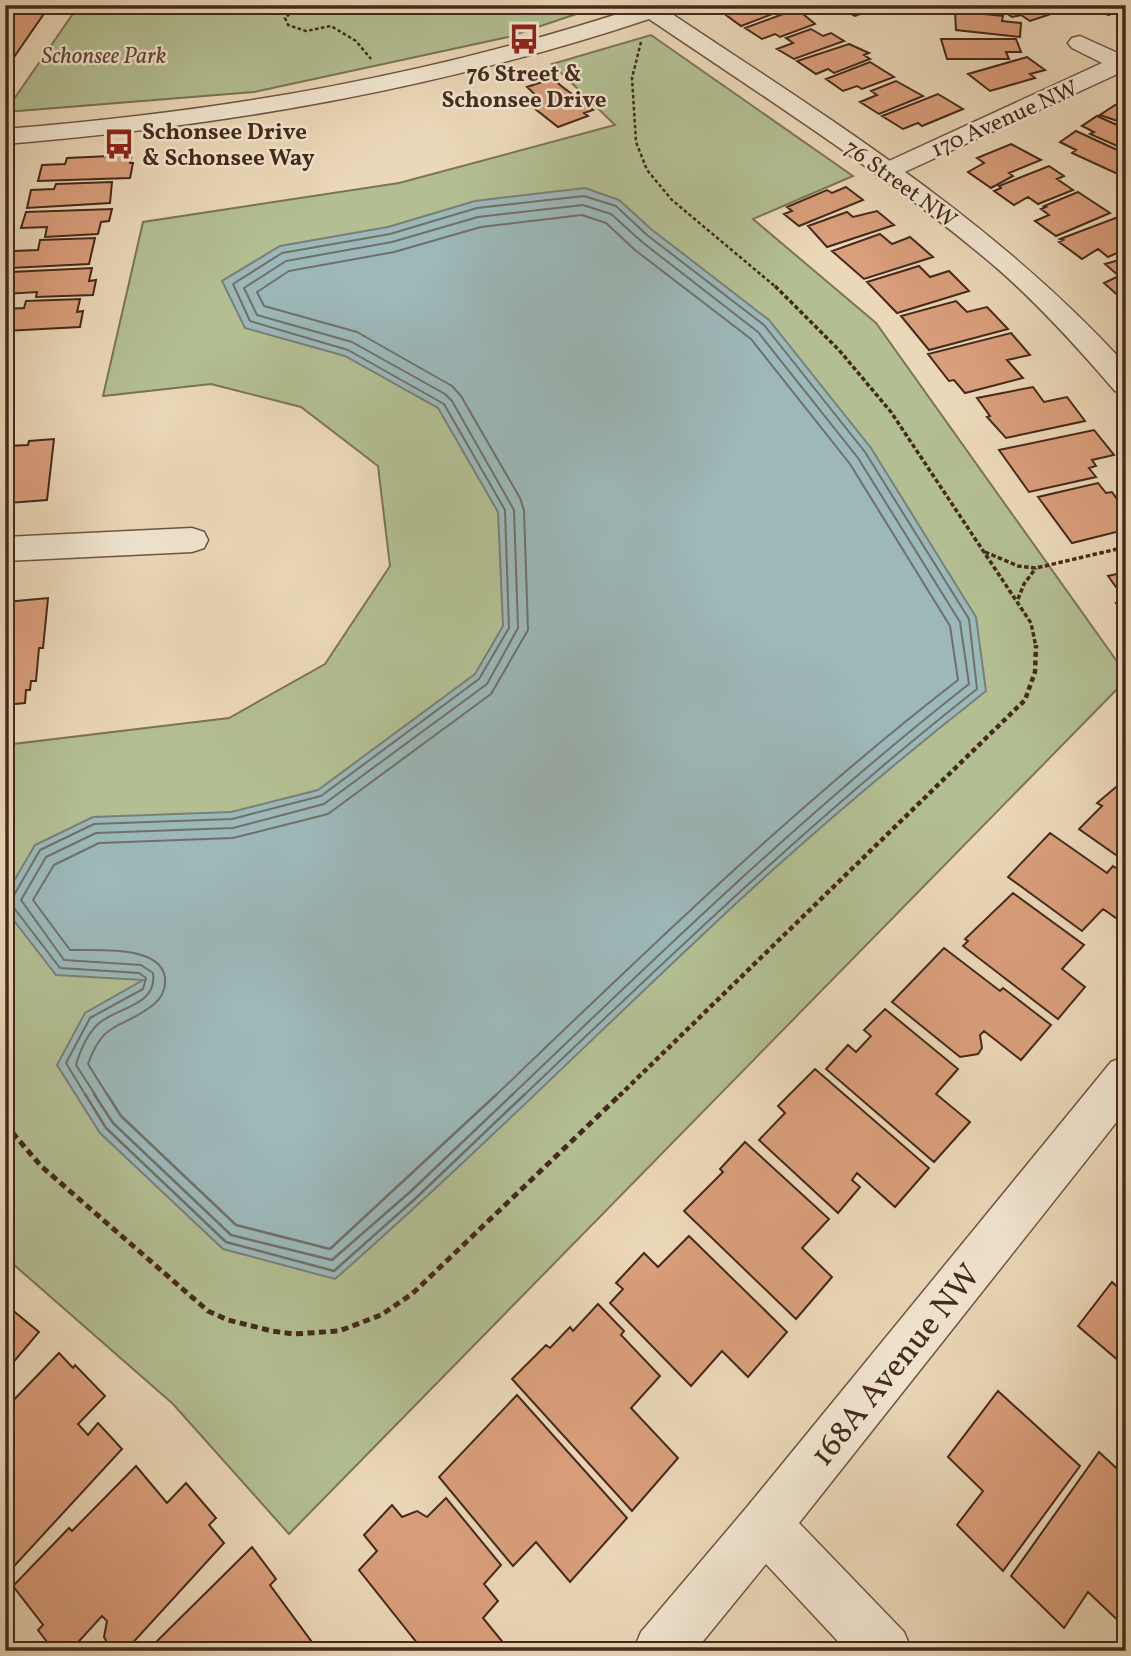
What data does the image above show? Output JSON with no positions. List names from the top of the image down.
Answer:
{
  "streets": {
    "street": ["170 Avenue NW", "76 Street NW", "168A Avenue NW"]
  },
  "crossings": [
    ["170 Avenue NW", "76 Street NW"]
  ],
  "parks": ["Schonsee Park"],
  "places": {
    "bus stop": ["76 Street & Schonsee Drive", "Schonsee Drive & Schonsee Way"]
  }
}
